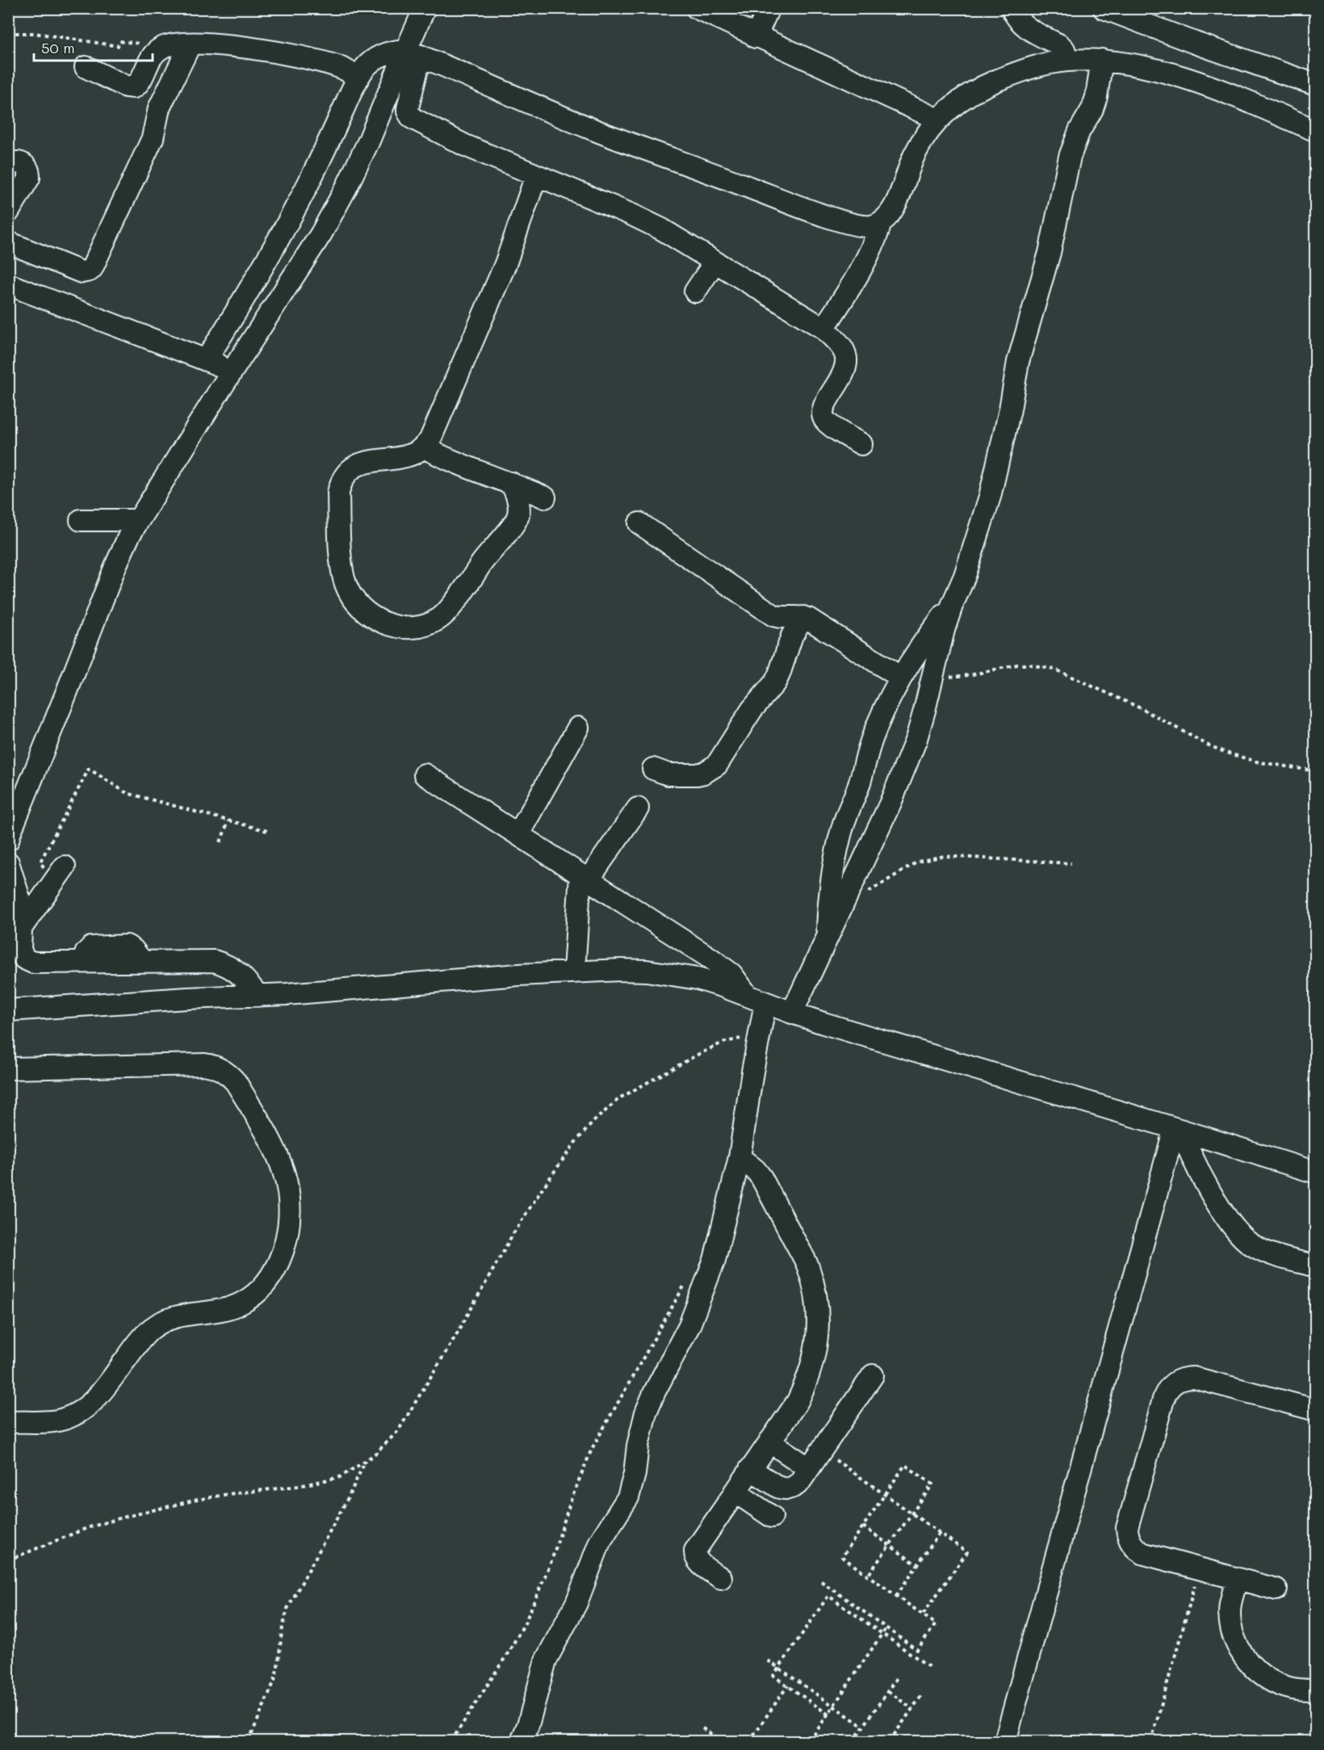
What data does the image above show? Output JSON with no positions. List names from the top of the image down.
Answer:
{
  "scale_bar": "50 m"
}
